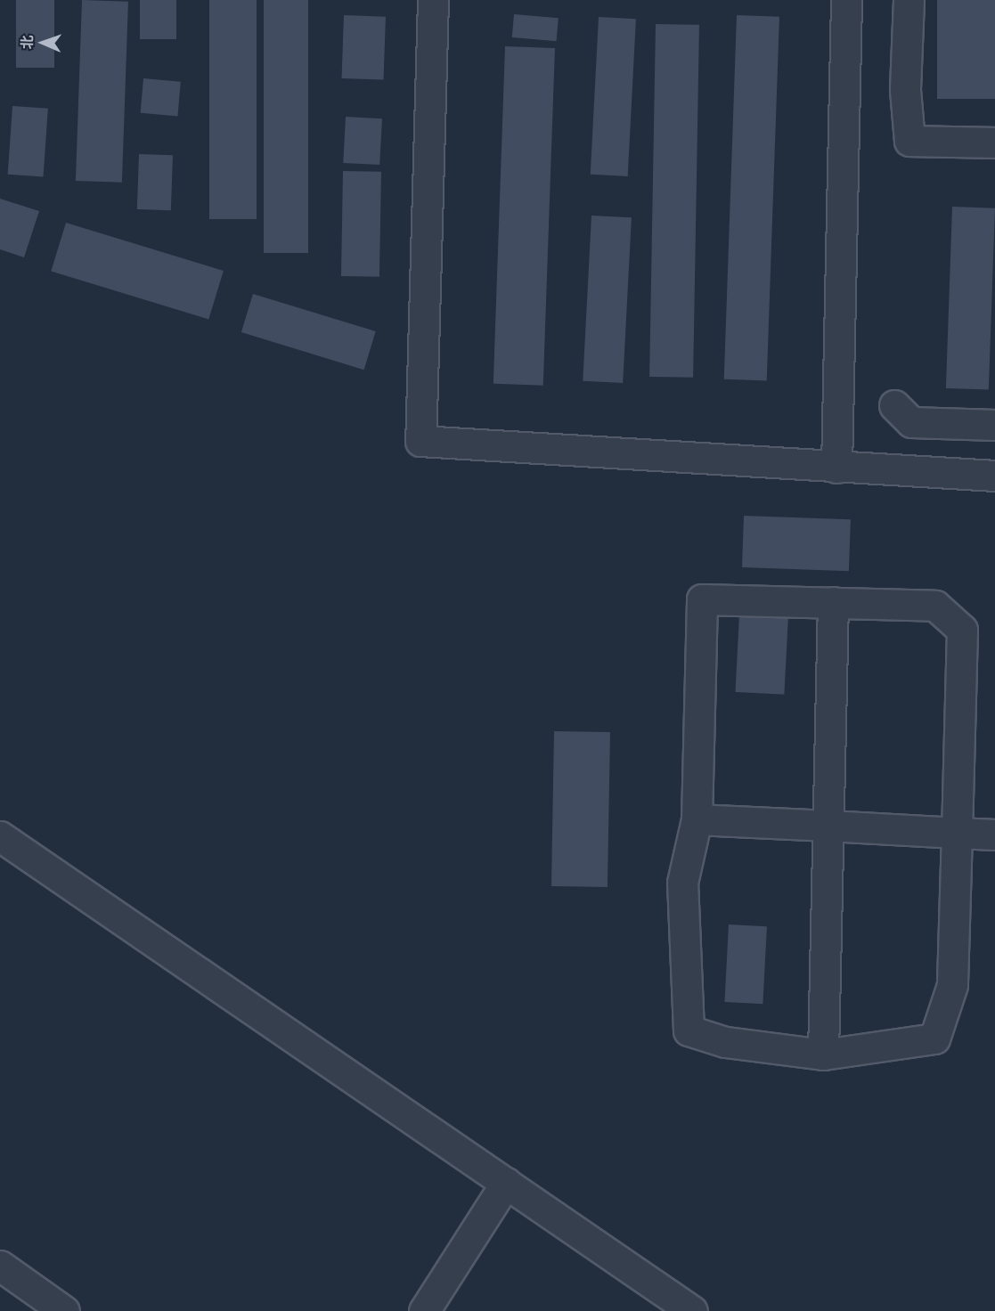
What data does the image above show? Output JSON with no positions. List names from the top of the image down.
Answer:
{
  "north": "left"
}
